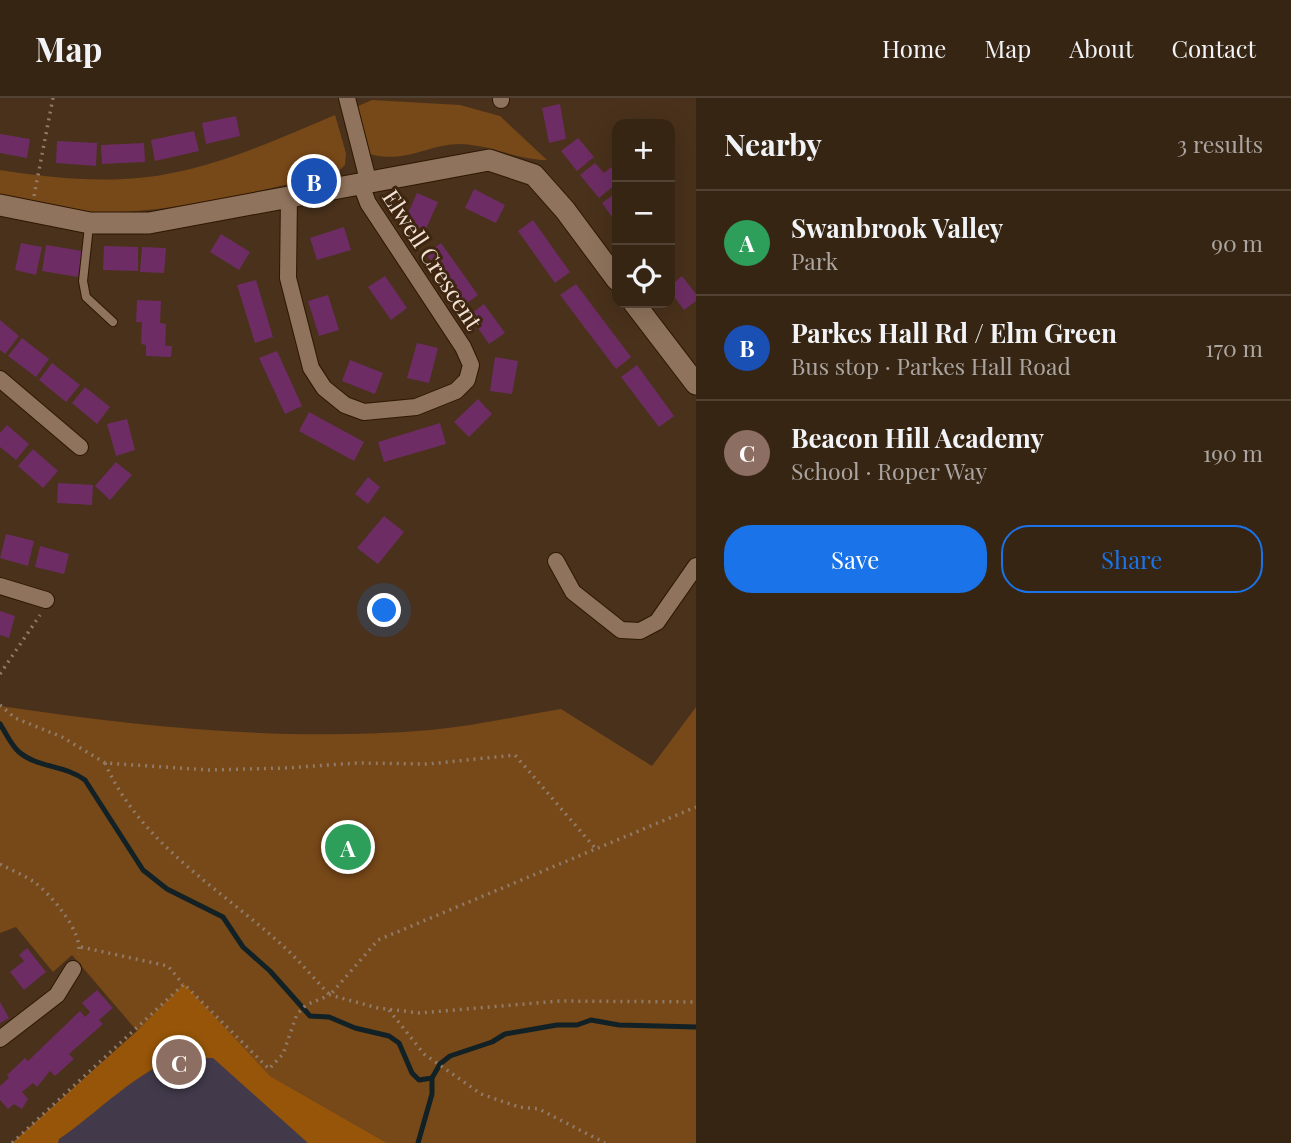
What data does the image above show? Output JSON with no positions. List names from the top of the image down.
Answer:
{
  "streets": {
    "street": ["Elwell Crescent"]
  },
  "page": {
    "header": "Map",
    "nav": [
      "Home",
      "Map",
      "About",
      "Contact"
    ],
    "heading": ["Nearby", "3 results"],
    "map_buttons": ["+", "−"],
    "pins": ["B", "A", "C"],
    "list": [
      {
        "mark": "A",
        "name": "Swanbrook Valley",
        "note": "Park",
        "value": "90 m"
      },
      {
        "mark": "B",
        "name": "Parkes Hall Rd / Elm Green",
        "note": "Bus stop · Parkes Hall Road",
        "value": "170 m"
      },
      {
        "mark": "C",
        "name": "Beacon Hill Academy",
        "note": "School · Roper Way",
        "value": "190 m"
      }
    ],
    "buttons": ["Save", "Share"]
  }
}
